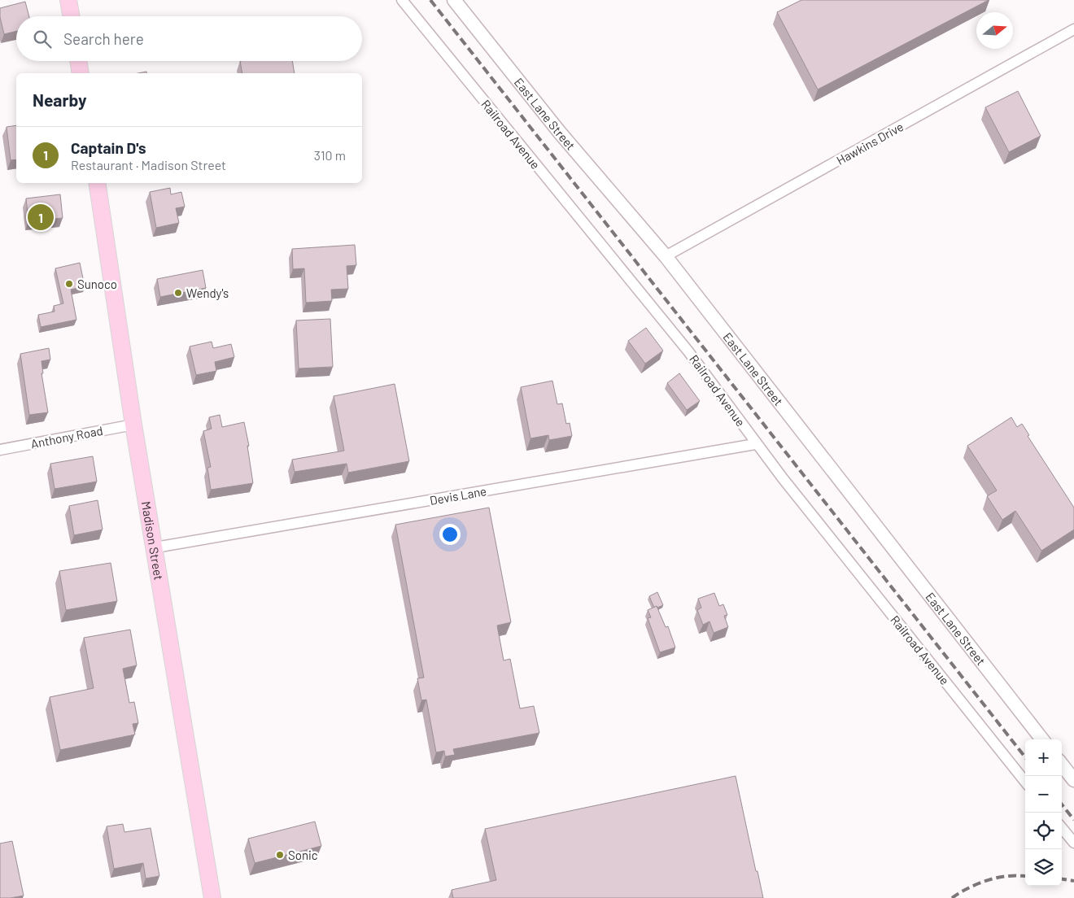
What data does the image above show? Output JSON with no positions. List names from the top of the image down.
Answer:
{
  "streets": {
    "main road": ["Madison Street"],
    "street": [
      "East Lane Street",
      "Railroad Avenue",
      "Hawkins Drive",
      "Anthony Road",
      "Devis Lane"
    ]
  },
  "crossings": [
    ["East Lane Street", "Hawkins Drive"],
    ["Railroad Avenue", "Devis Lane"],
    ["Anthony Road", "Madison Street"],
    ["Devis Lane", "Madison Street"]
  ],
  "places": ["Sunoco", "Wendy's", "Sonic"],
  "north": "right",
  "page": {
    "search": "Search here",
    "heading": "Nearby",
    "list": [
      {
        "mark": "1",
        "name": "Captain D's",
        "note": "Restaurant · Madison Street",
        "value": "310 m"
      }
    ],
    "pins": "1",
    "map_buttons": ["+", "−"]
  }
}
